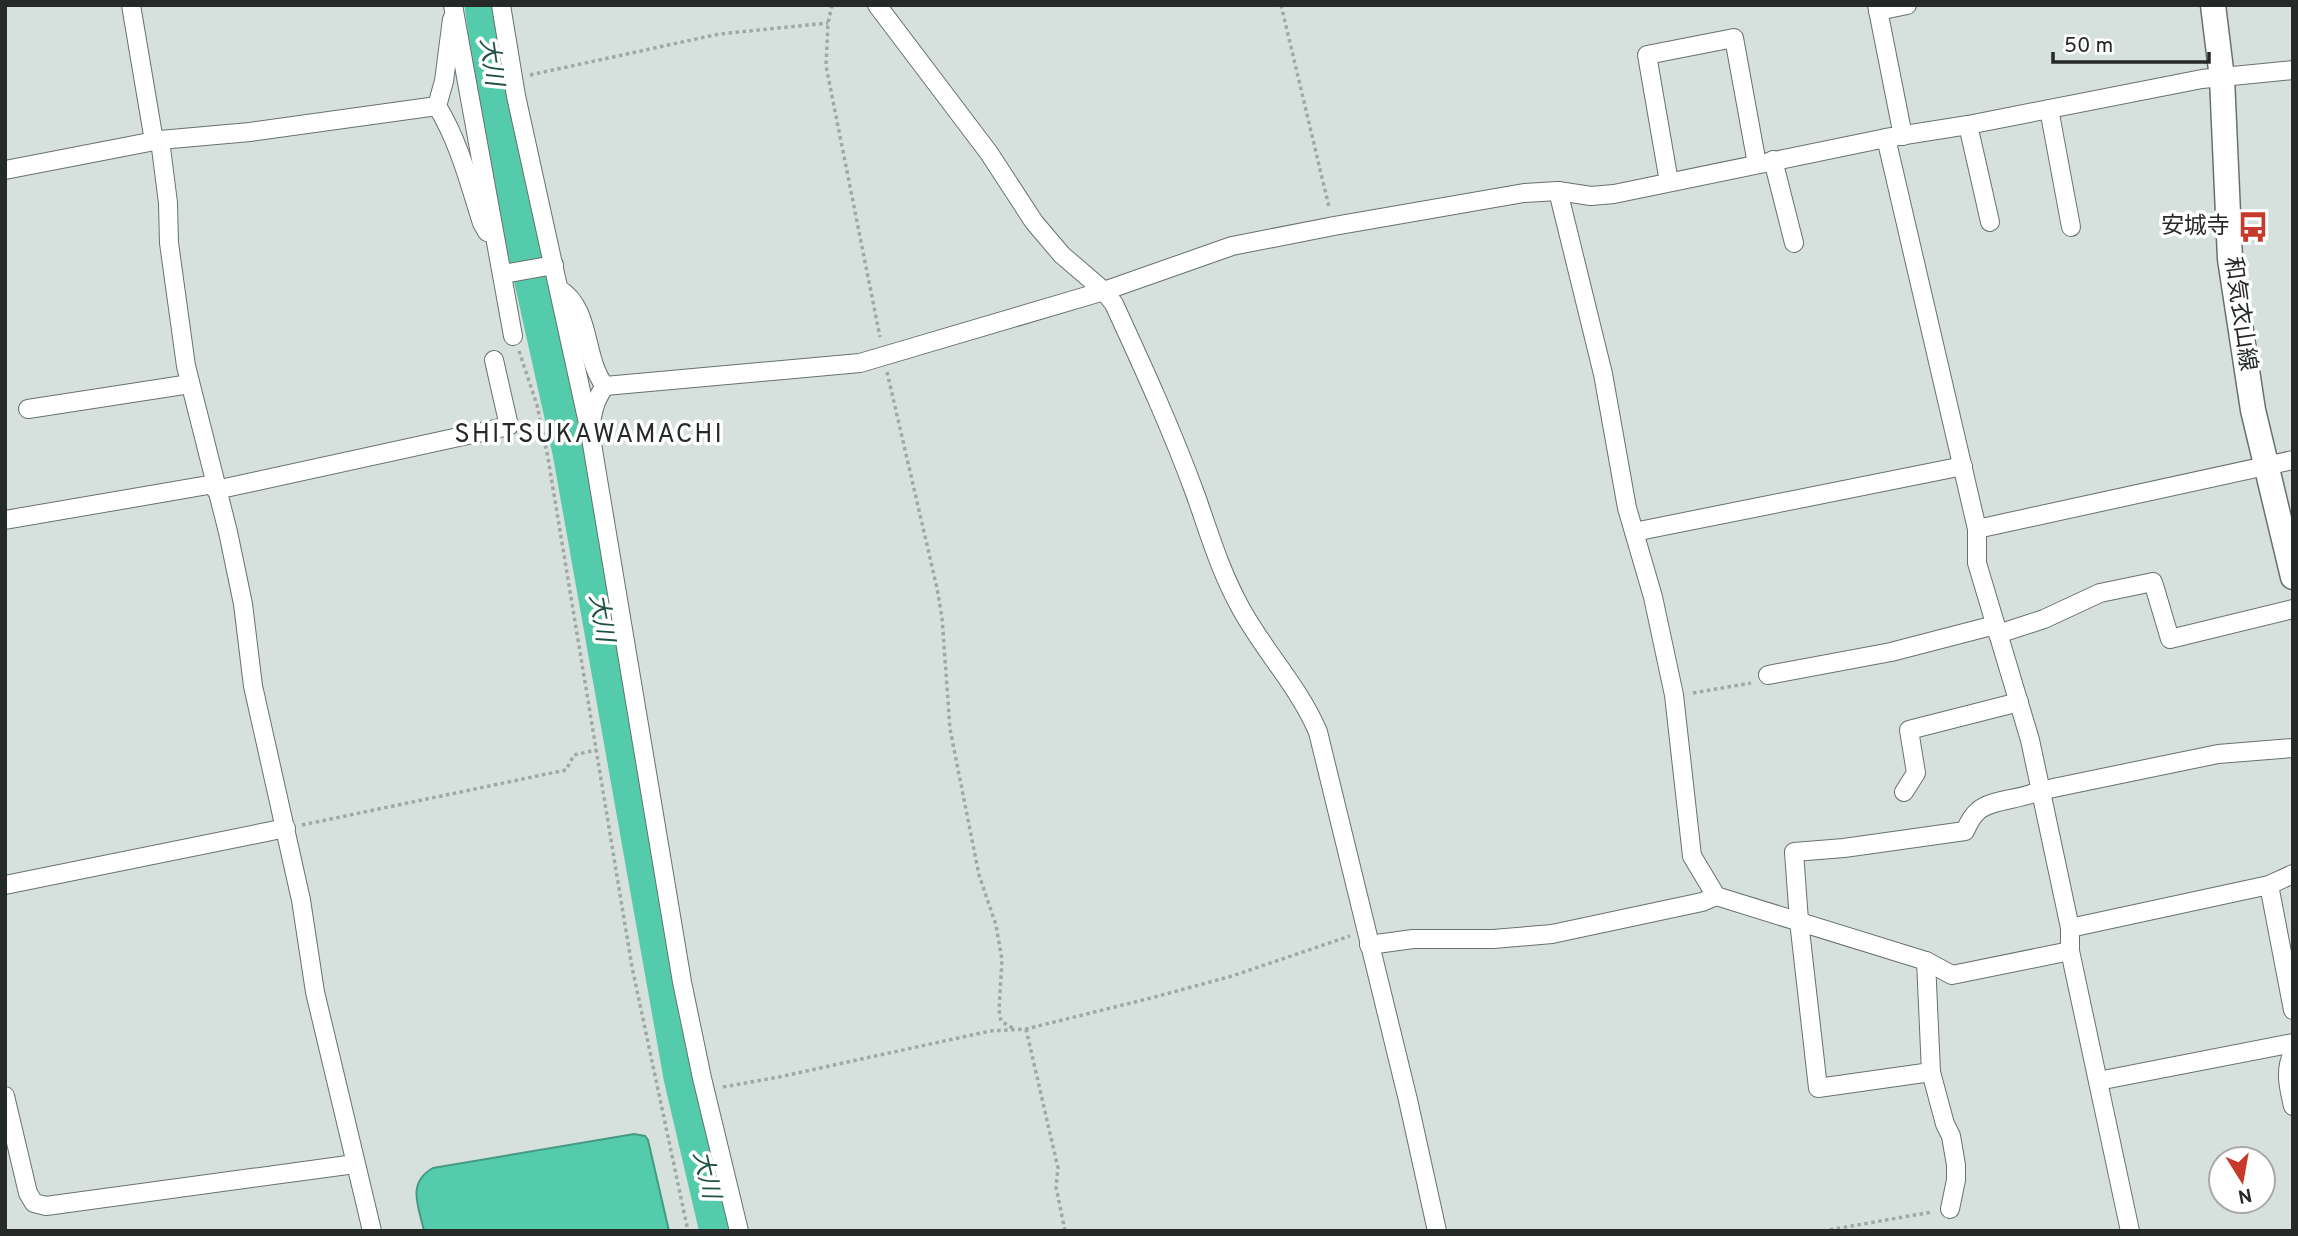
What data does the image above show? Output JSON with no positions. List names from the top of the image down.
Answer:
{
  "streets": {
    "main road": ["和気衣山線"]
  },
  "districts": ["SHITSUKAWAMACHI"],
  "water": ["大川"],
  "places": {
    "bus stop": ["安城寺"]
  },
  "scale_bar": "50 m",
  "north": "bottom"
}
